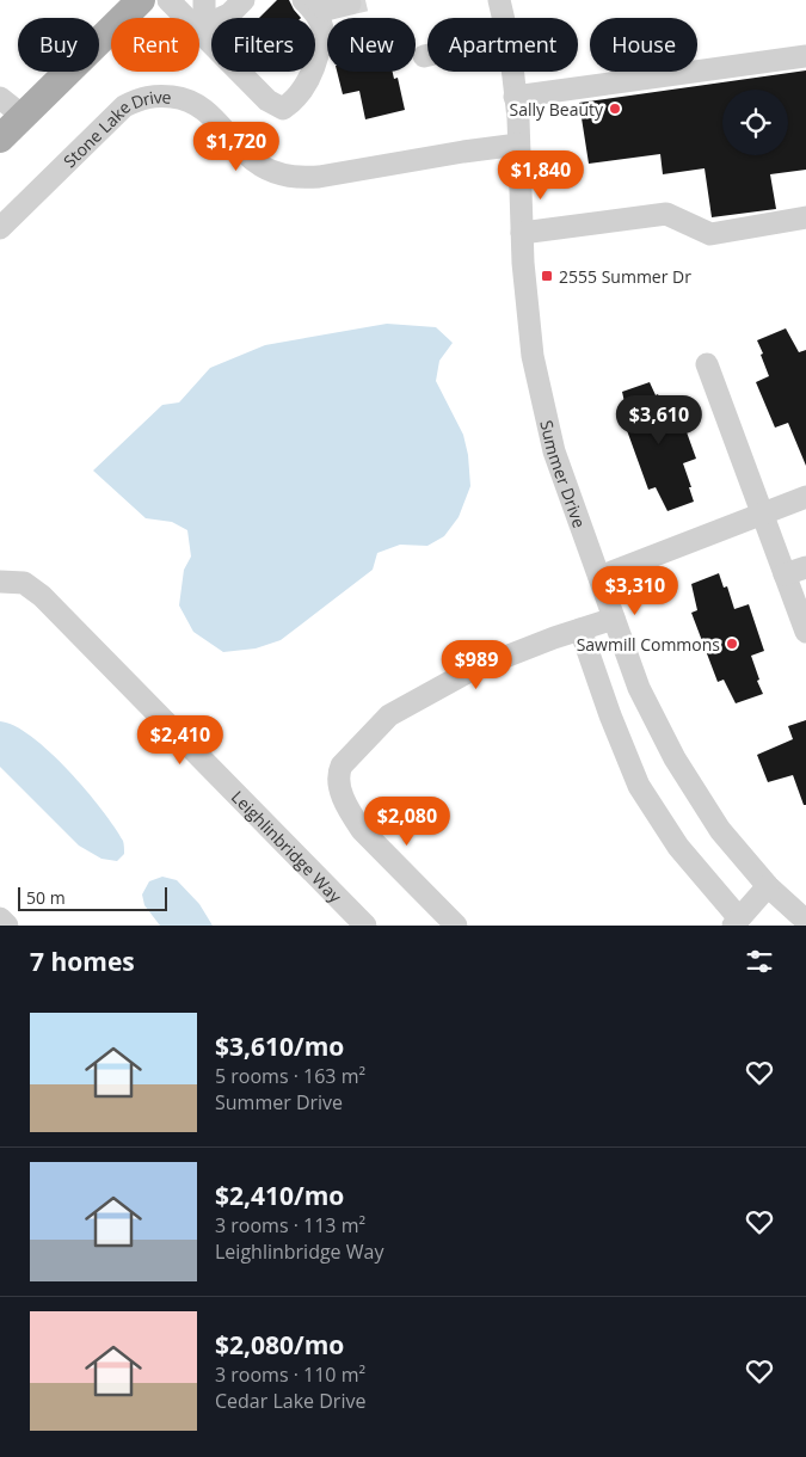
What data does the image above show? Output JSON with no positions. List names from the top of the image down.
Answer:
{
  "streets": {
    "street": ["Stone Lake Drive", "Summer Drive", "Leighlinbridge Way"]
  },
  "crossings": [
    ["Stone Lake Drive", "Summer Drive"]
  ],
  "places": {
    "other": ["Sally Beauty", "Sawmill Commons"],
    "transit": ["2555 Summer Dr"]
  },
  "scale_bar": "50 m",
  "page": {
    "chip": [
      "Buy",
      "Rent",
      "Filters",
      "New",
      "Apartment",
      "House"
    ],
    "price": [
      "$1,720",
      "$1,840",
      "$3,610",
      "$3,310",
      "$989",
      "$2,410",
      "$2,080"
    ],
    "scale": "50 m",
    "heading": "7 homes",
    "list": [
      {
        "name": "$3,610/mo",
        "note": "5 rooms · 163 m² · Summer Drive"
      },
      {
        "name": "$2,410/mo",
        "note": "3 rooms · 113 m² · Leighlinbridge Way"
      },
      {
        "name": "$2,080/mo",
        "note": "3 rooms · 110 m² · Cedar Lake Drive"
      }
    ]
  }
}
